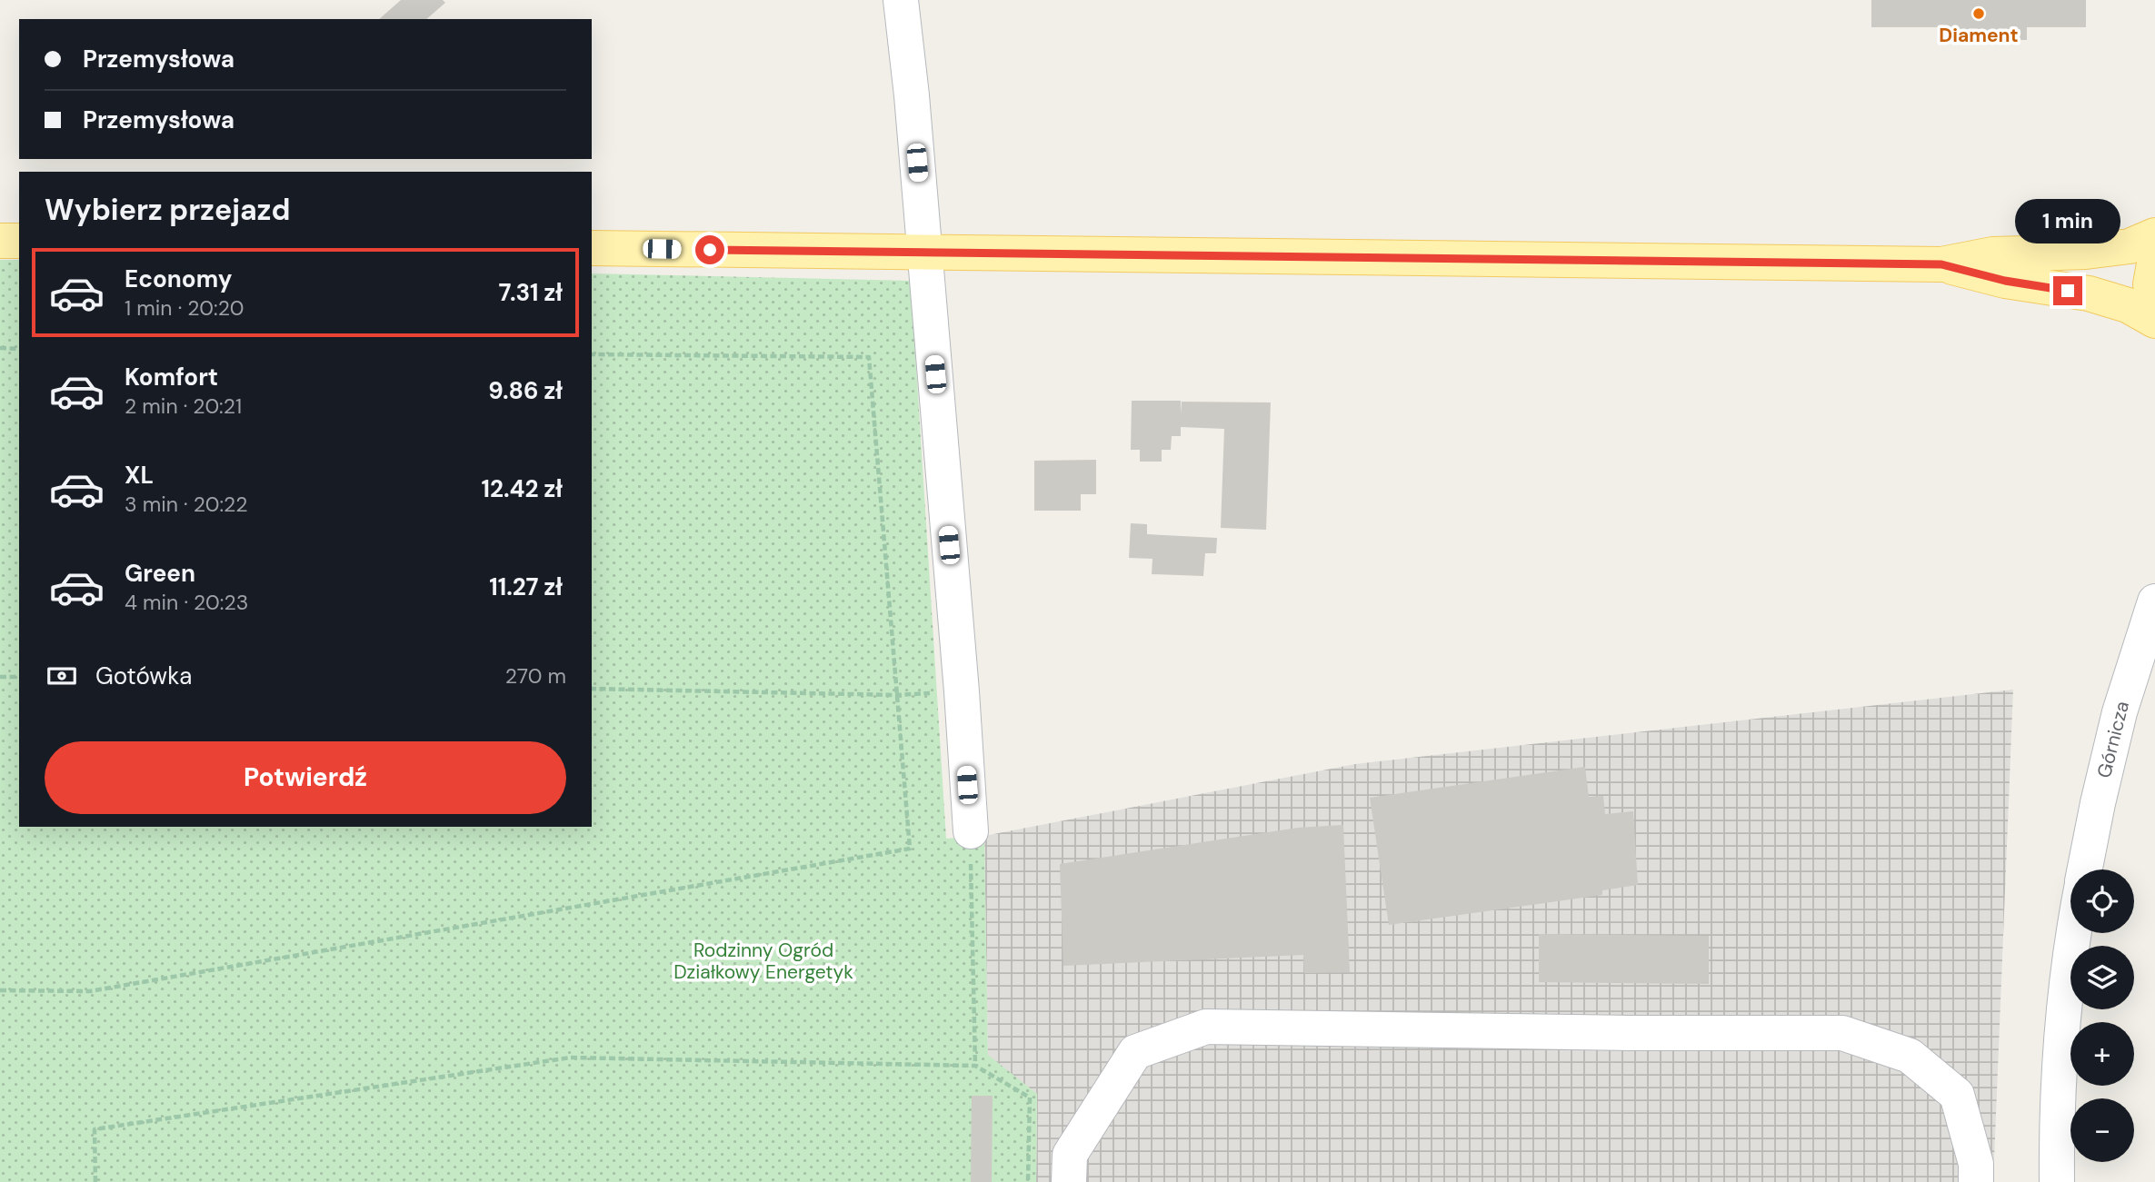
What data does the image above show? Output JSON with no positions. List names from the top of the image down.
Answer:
{
  "streets": {
    "street": ["Górnicza"]
  },
  "parks": ["Rodzinny Ogród Działkowy Energetyk"],
  "places": ["Diament"],
  "page": {
    "banner": ["Przemysłowa", "Przemysłowa"],
    "heading": "Wybierz przejazd",
    "bubble": "1 min",
    "list": [
      {
        "name": "Economy",
        "note": "1 min · 20:20",
        "value": "7.31 zł"
      },
      {
        "name": "Komfort",
        "note": "2 min · 20:21",
        "value": "9.86 zł"
      },
      {
        "name": "XL",
        "note": "3 min · 20:22",
        "value": "12.42 zł"
      },
      {
        "name": "Green",
        "note": "4 min · 20:23",
        "value": "11.27 zł"
      }
    ],
    "pay": ["Gotówka", "270 m"],
    "buttons": "Potwierdź",
    "map_buttons": ["+", "−"]
  }
}
